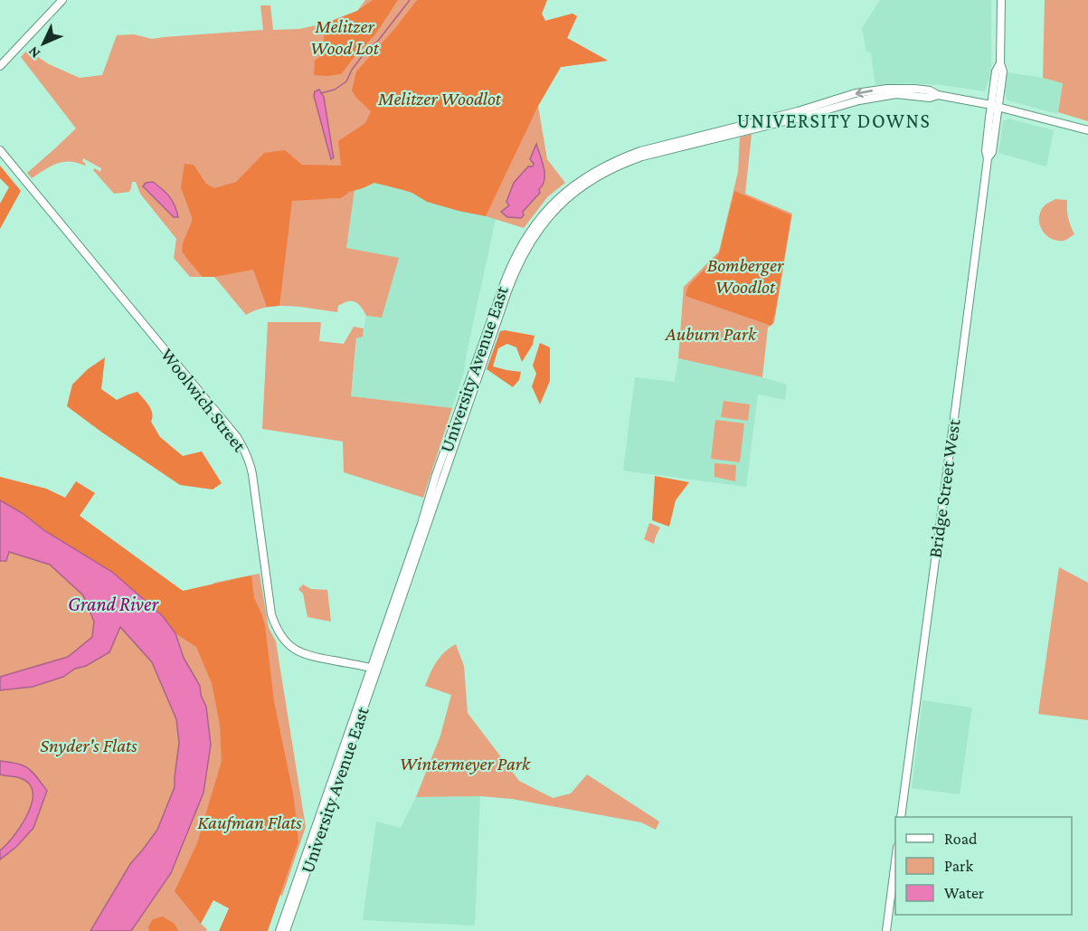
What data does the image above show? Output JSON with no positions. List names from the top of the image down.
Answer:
{
  "streets": {
    "main road": ["University Avenue East", "Woolwich Street", "Bridge Street West"]
  },
  "crossings": [
    ["University Avenue East", "Woolwich Street"],
    ["University Avenue East", "Bridge Street West"]
  ],
  "districts": ["UNIVERSITY DOWNS"],
  "water": ["Grand River"],
  "parks": [
    "Melitzer Wood Lot",
    "Melitzer Woodlot",
    "Bomberger Woodlot",
    "Auburn Park",
    "Snyder's Flats",
    "Wintermeyer Park",
    "Kaufman Flats"
  ],
  "legend": ["Road", "Park", "Water"],
  "north": "bottom left"
}
